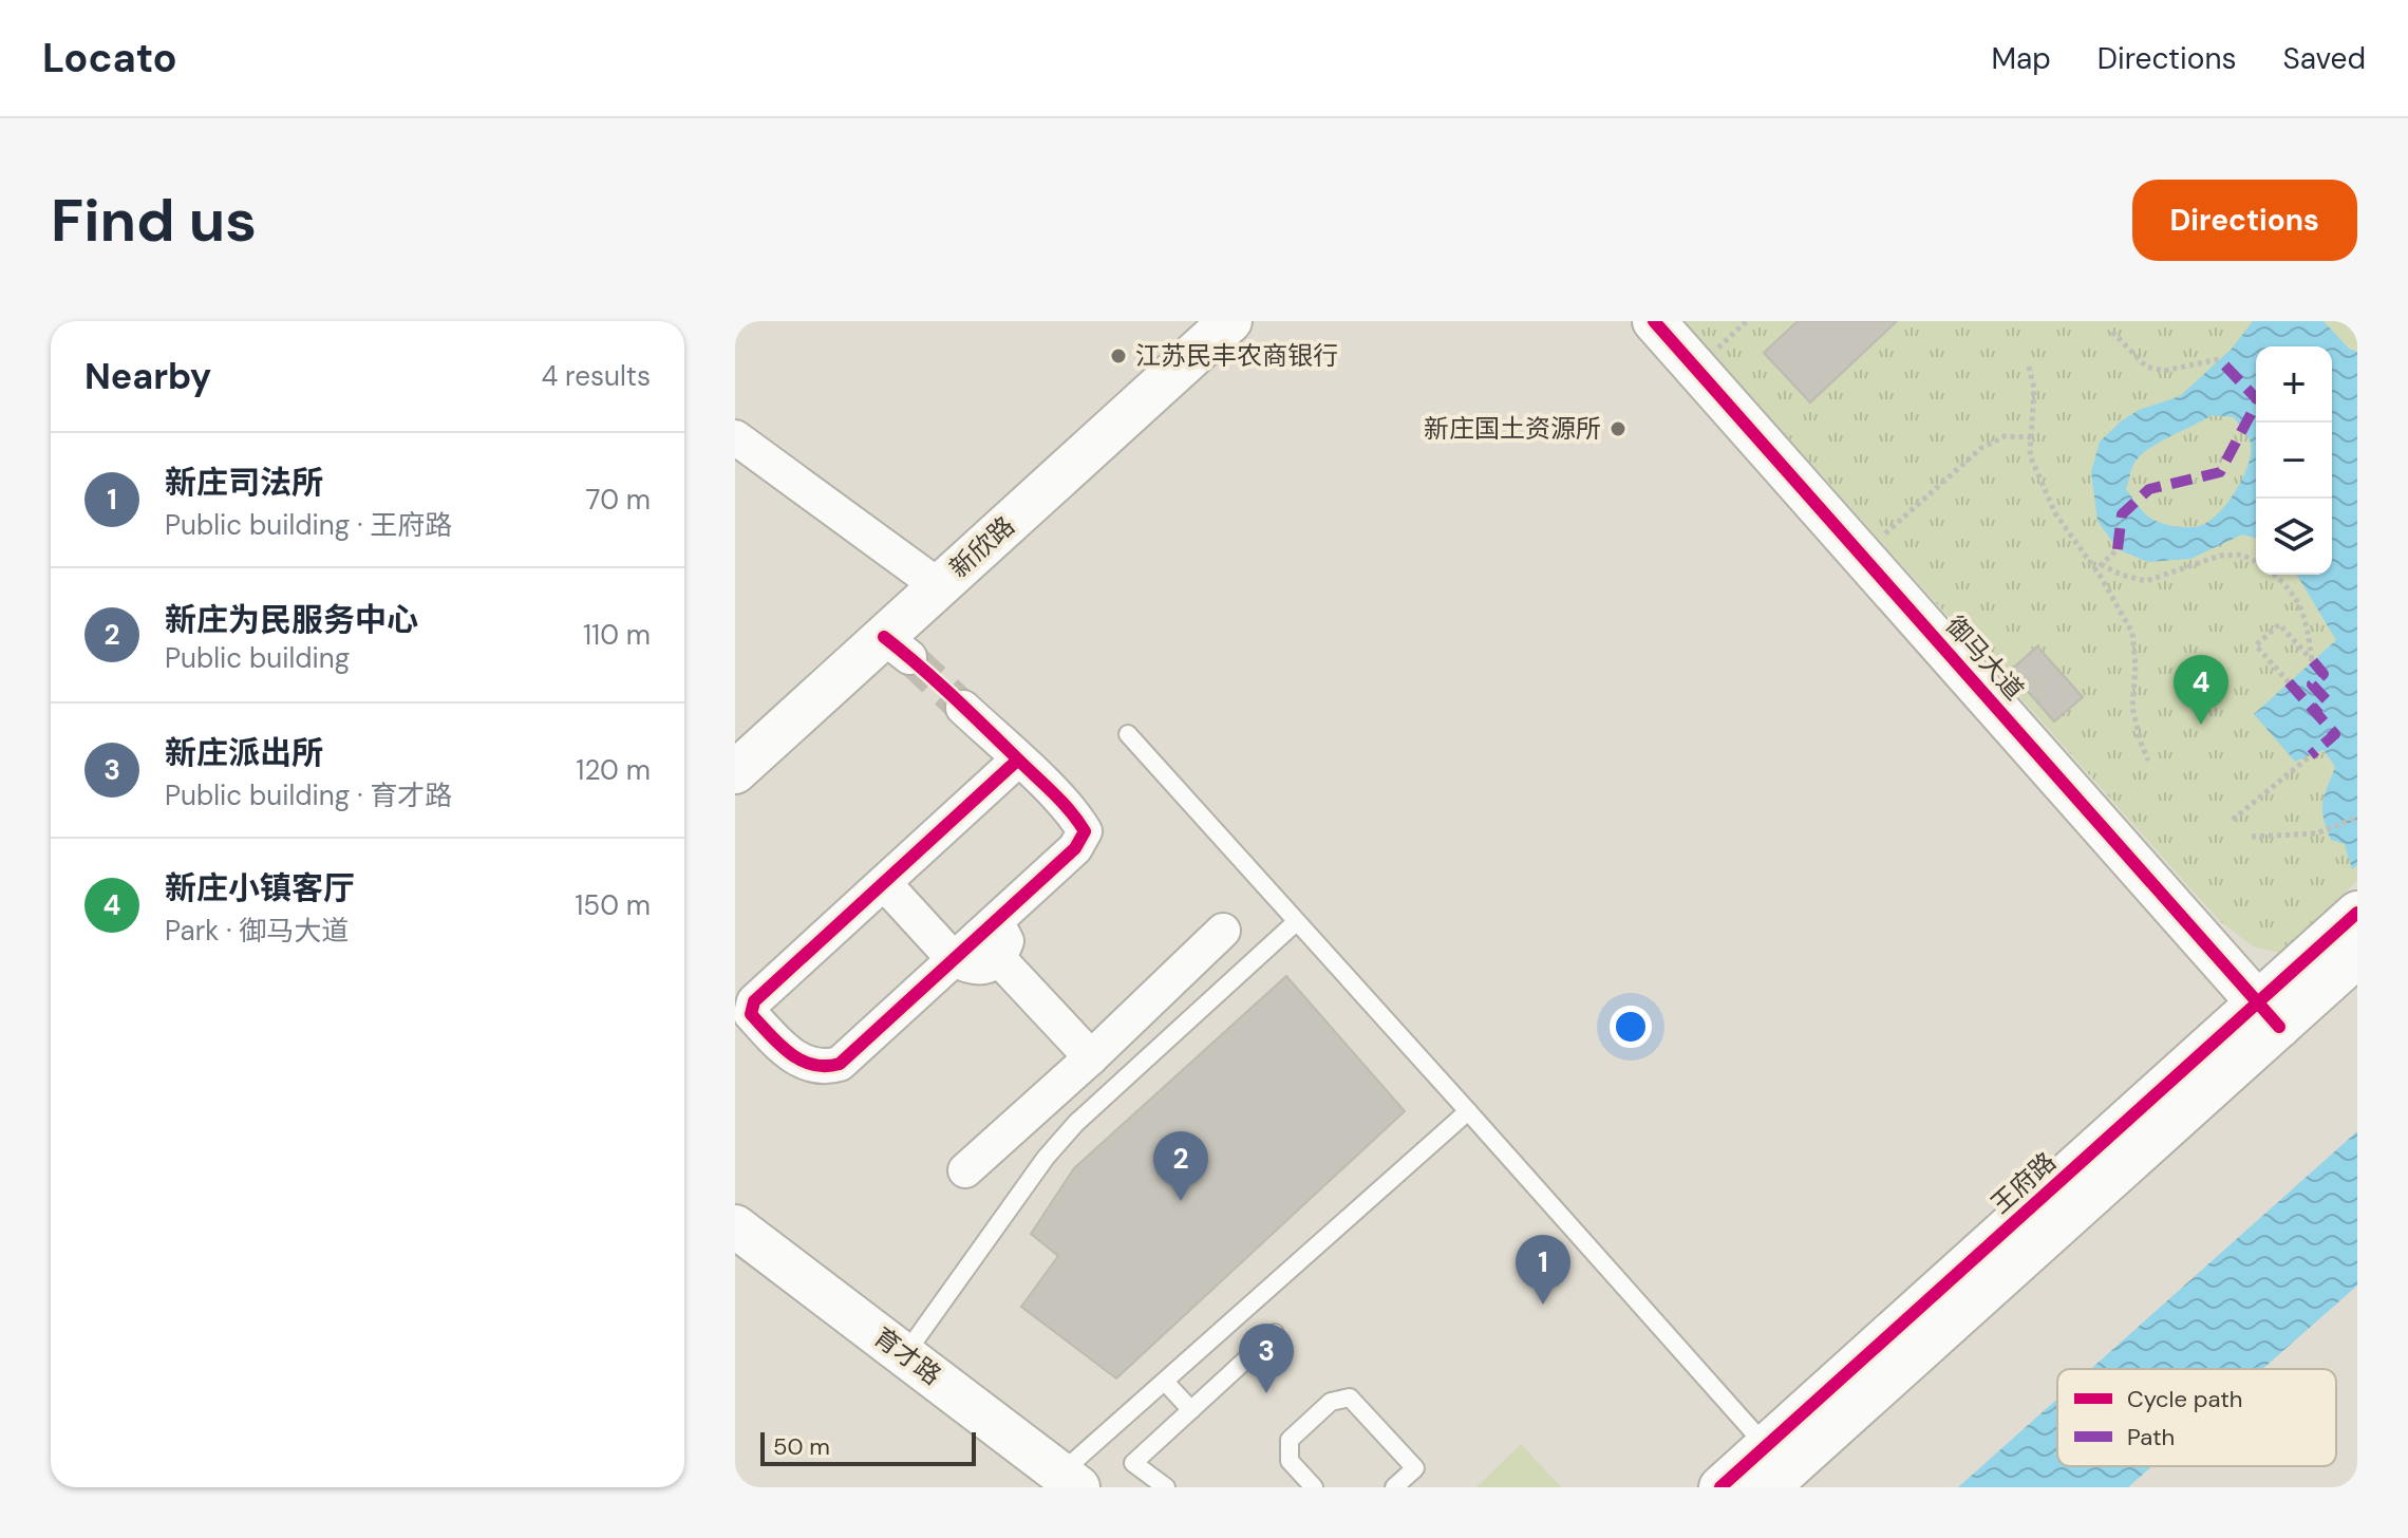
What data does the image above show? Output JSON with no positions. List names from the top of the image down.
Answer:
{
  "streets": {
    "street": ["新欣路", "御马大道", "育才路"],
    "cycle path": ["王府路"]
  },
  "places": ["江苏民丰农商银行", "新庄国土资源所"],
  "legend": ["Cycle path", "Path"],
  "scale_bar": "50 m",
  "page": {
    "header": "Locato",
    "nav": ["Map", "Directions", "Saved"],
    "buttons": "Directions",
    "title": "Find us",
    "heading": ["Nearby", "4 results"],
    "map_buttons": ["+", "−"],
    "list": [
      {
        "mark": "1",
        "name": "新庄司法所",
        "note": "Public building · 王府路",
        "value": "70 m"
      },
      {
        "mark": "2",
        "name": "新庄为民服务中心",
        "note": "Public building",
        "value": "110 m"
      },
      {
        "mark": "3",
        "name": "新庄派出所",
        "note": "Public building · 育才路",
        "value": "120 m"
      },
      {
        "mark": "4",
        "name": "新庄小镇客厅",
        "note": "Park · 御马大道",
        "value": "150 m"
      }
    ],
    "pins": [
      "4",
      "2",
      "1",
      "3"
    ],
    "scale": "50 m"
  }
}
